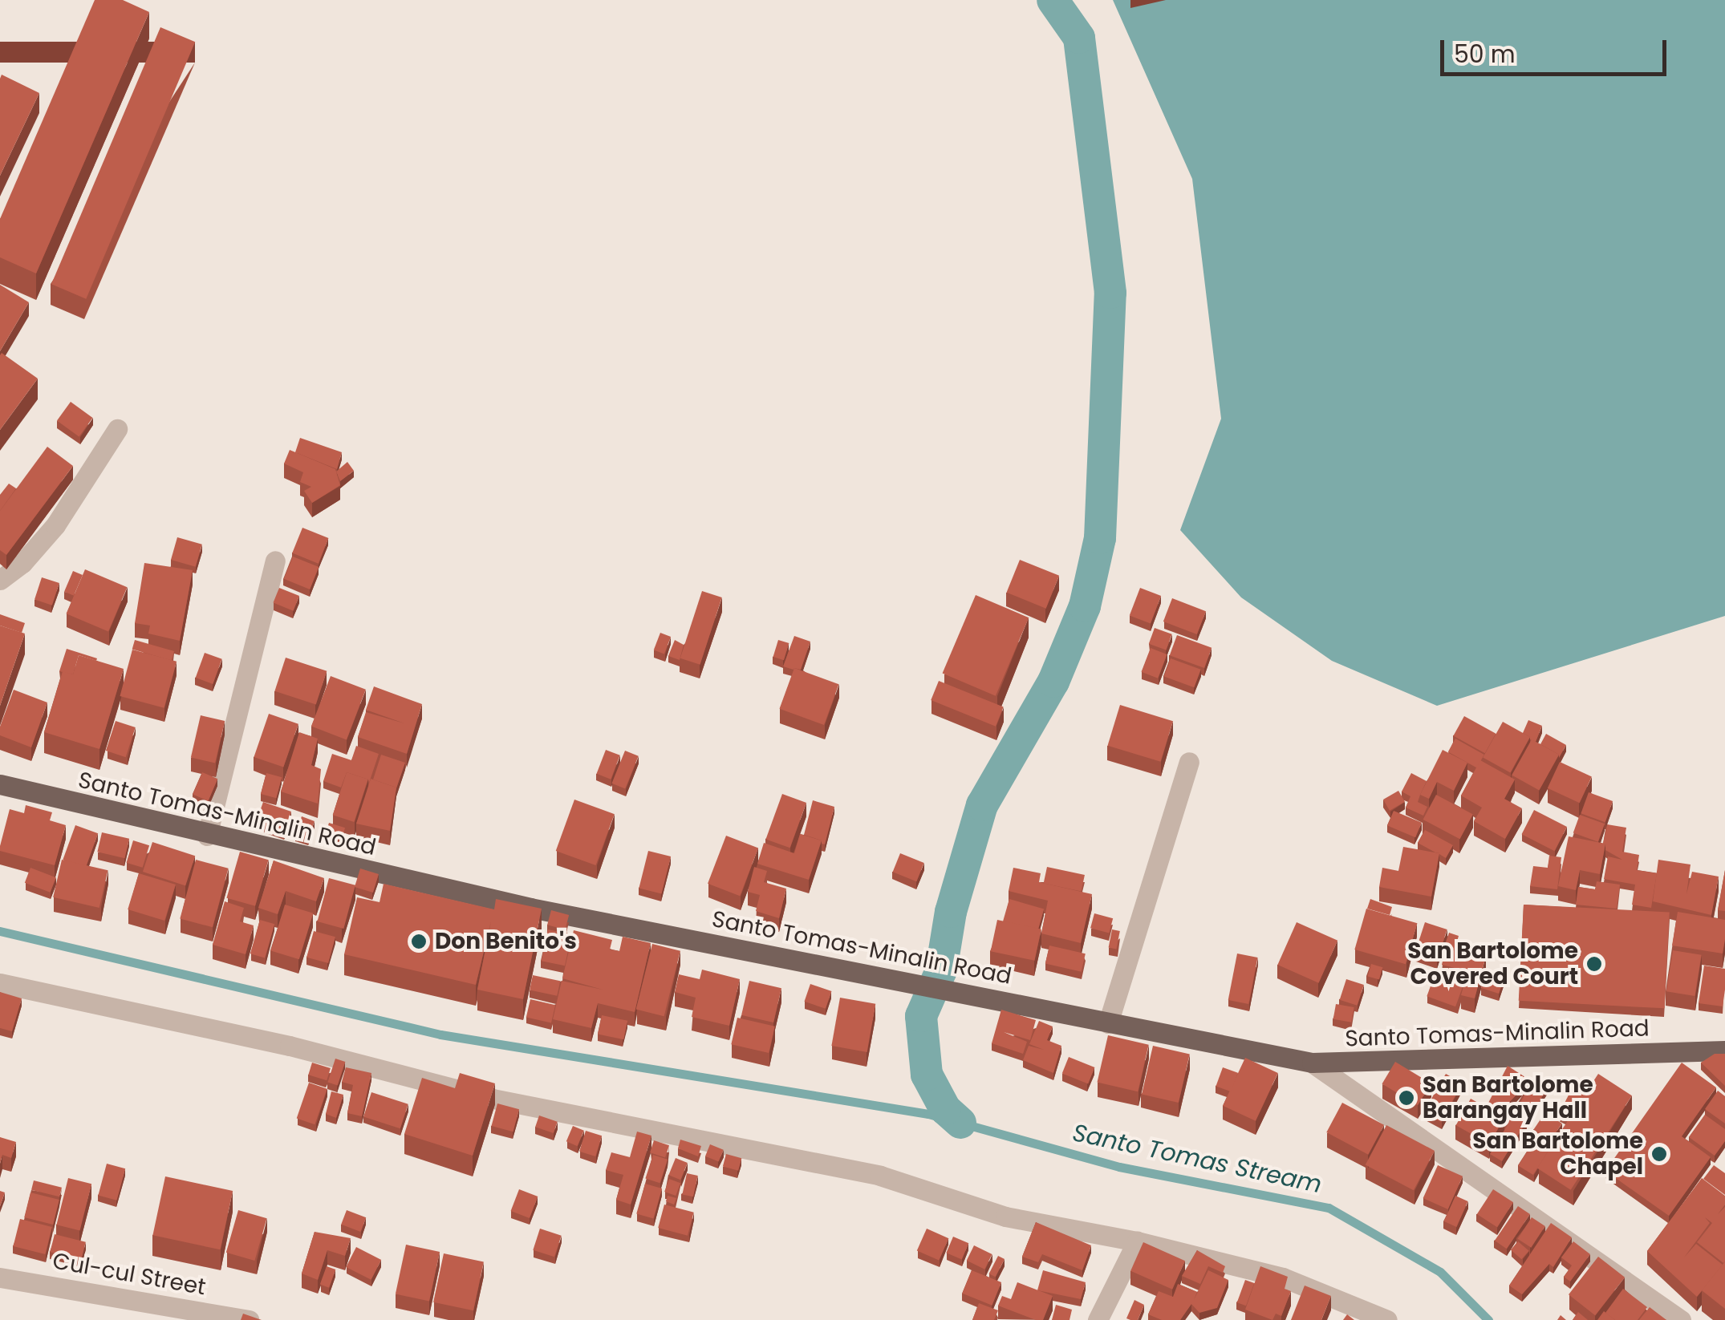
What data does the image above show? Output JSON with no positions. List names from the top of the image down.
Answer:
{
  "streets": {
    "main road": ["Santo Tomas-Minalin Road"],
    "street": ["Cul-cul Street"]
  },
  "water": ["Santo Tomas Stream"],
  "places": [
    "Don Benito's",
    "San Bartolome Covered Court",
    "San Bartolome Barangay Hall",
    "San Bartolome Chapel"
  ],
  "scale_bar": "50 m"
}
